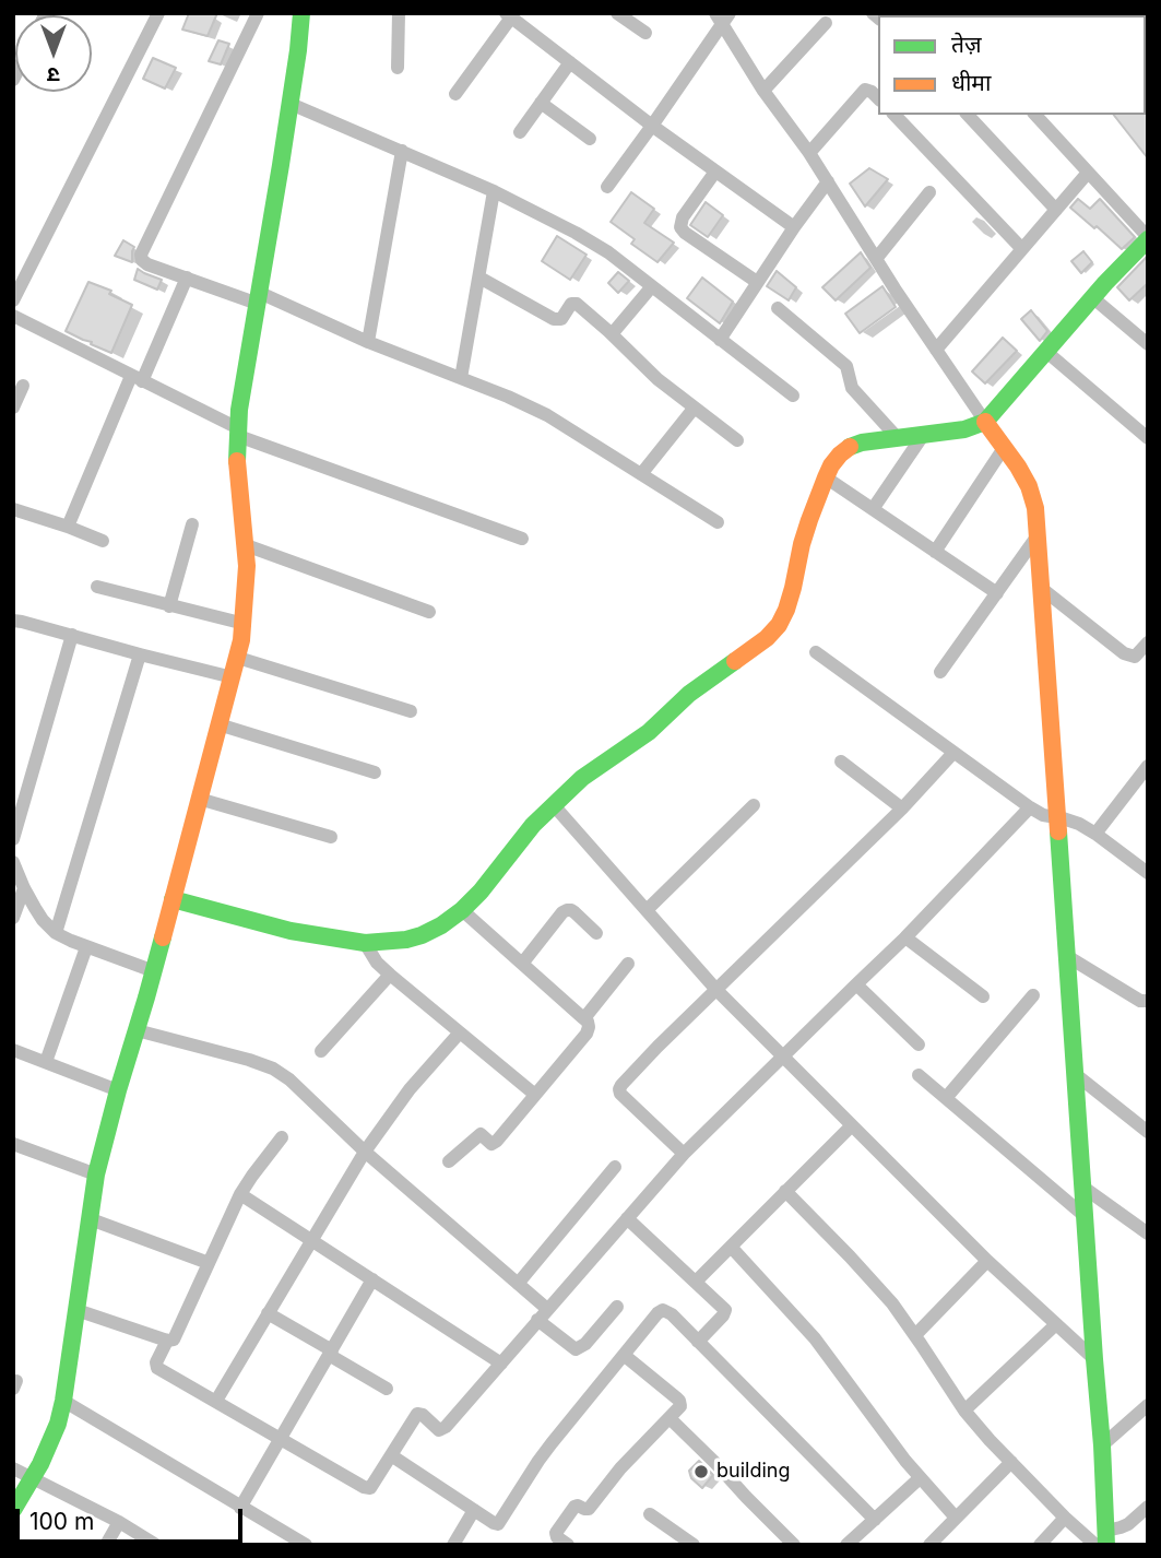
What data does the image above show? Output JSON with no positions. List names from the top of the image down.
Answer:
{
  "places": ["building"],
  "legend": ["तेज़", "धीमा"],
  "scale_bar": "100 m",
  "north": "bottom"
}
